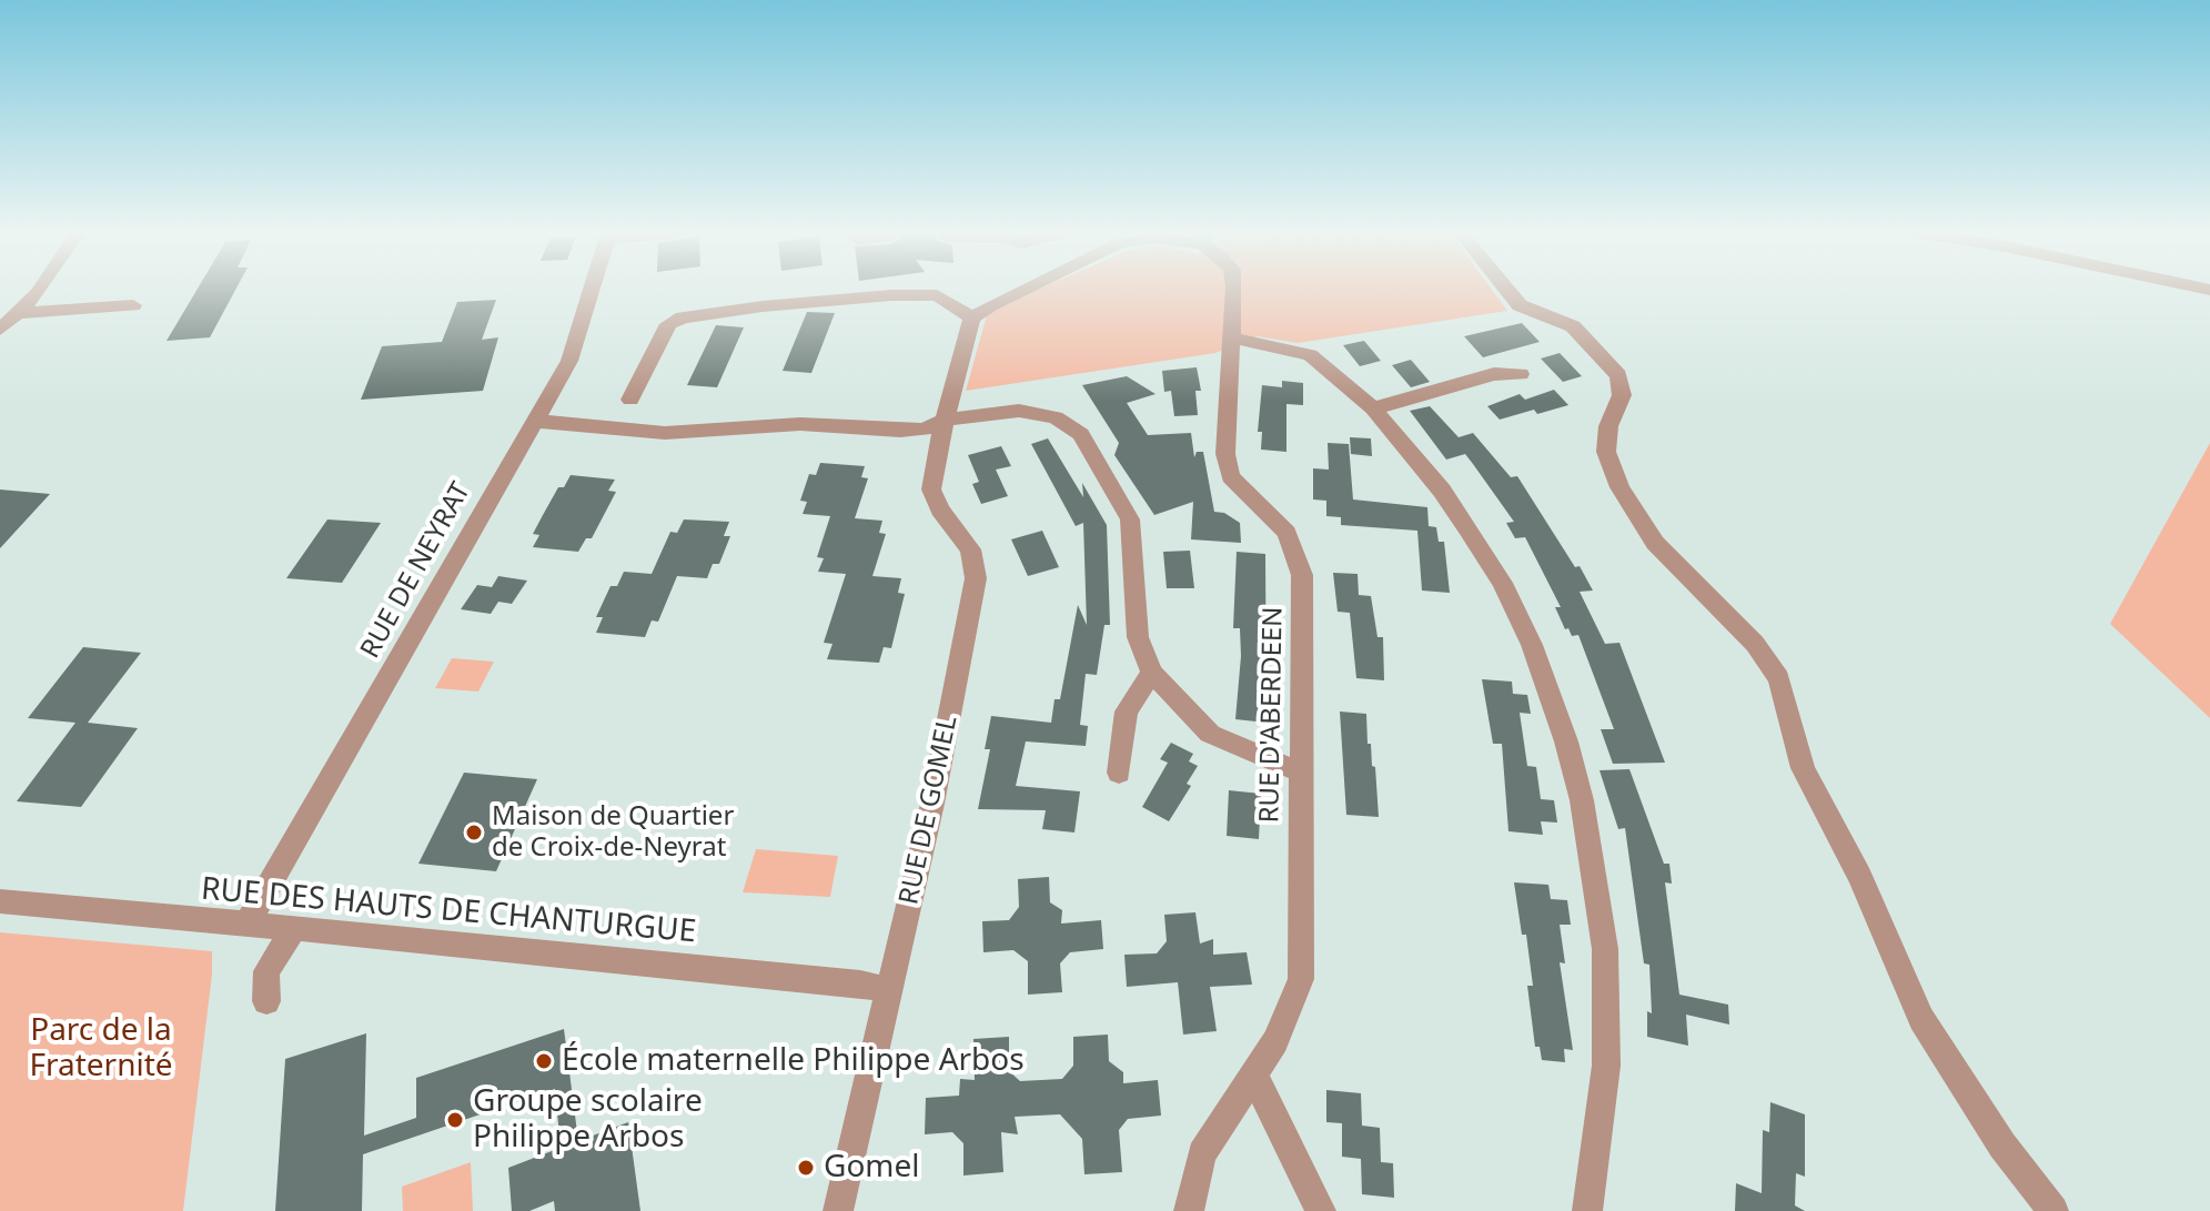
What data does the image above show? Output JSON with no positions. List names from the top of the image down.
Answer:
{
  "streets": {
    "street": [
      "RUE DE NEYRAT",
      "RUE D'ABERDEEN",
      "RUE DE GOMEL",
      "RUE DES HAUTS DE CHANTURGUE"
    ]
  },
  "crossings": [
    ["RUE DE NEYRAT", "RUE DES HAUTS DE CHANTURGUE"],
    ["RUE DE GOMEL", "RUE DES HAUTS DE CHANTURGUE"]
  ],
  "parks": ["Parc de la Fraternité"],
  "places": [
    "Maison de Quartier de Croix-de-Neyrat",
    "École maternelle Philippe Arbos",
    "Groupe scolaire Philippe Arbos",
    "Gomel"
  ]
}
